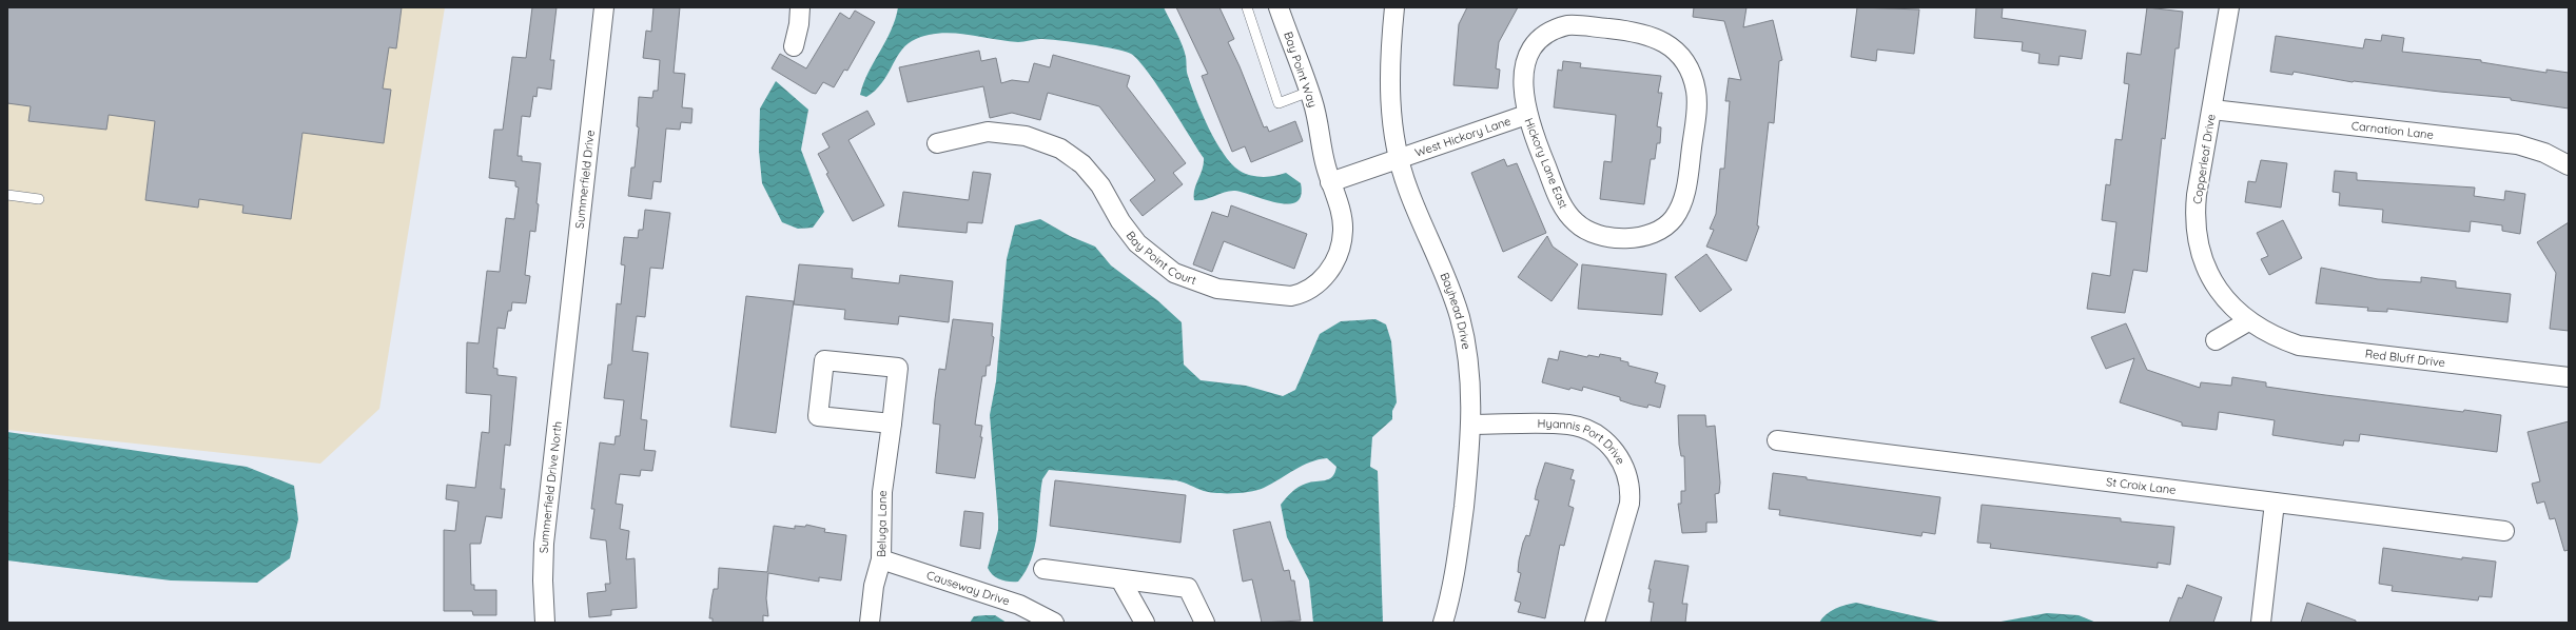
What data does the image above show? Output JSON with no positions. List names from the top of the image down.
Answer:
{
  "streets": {
    "street": [
      "Bay Point Way",
      "Carnation Lane",
      "West Hickory Lane",
      "Copperleaf Drive",
      "Hickory Lane East",
      "Summerfield Drive",
      "Bay Point Court",
      "Bayhead Drive",
      "Red Bluff Drive",
      "Hyannis Port Drive",
      "Summerfield Drive North",
      "St Croix Lane",
      "Beluga Lane",
      "Causeway Drive"
    ]
  },
  "crossings": [
    ["Bay Point Way", "West Hickory Lane"],
    ["Bay Point Way", "Bay Point Court"],
    ["Carnation Lane", "Copperleaf Drive"],
    ["West Hickory Lane", "Hickory Lane East"],
    ["West Hickory Lane", "Bay Point Court"],
    ["West Hickory Lane", "Bayhead Drive"],
    ["Copperleaf Drive", "Red Bluff Drive"],
    ["Summerfield Drive", "Summerfield Drive North"],
    ["Bayhead Drive", "Hyannis Port Drive"],
    ["Beluga Lane", "Causeway Drive"]
  ]
}
